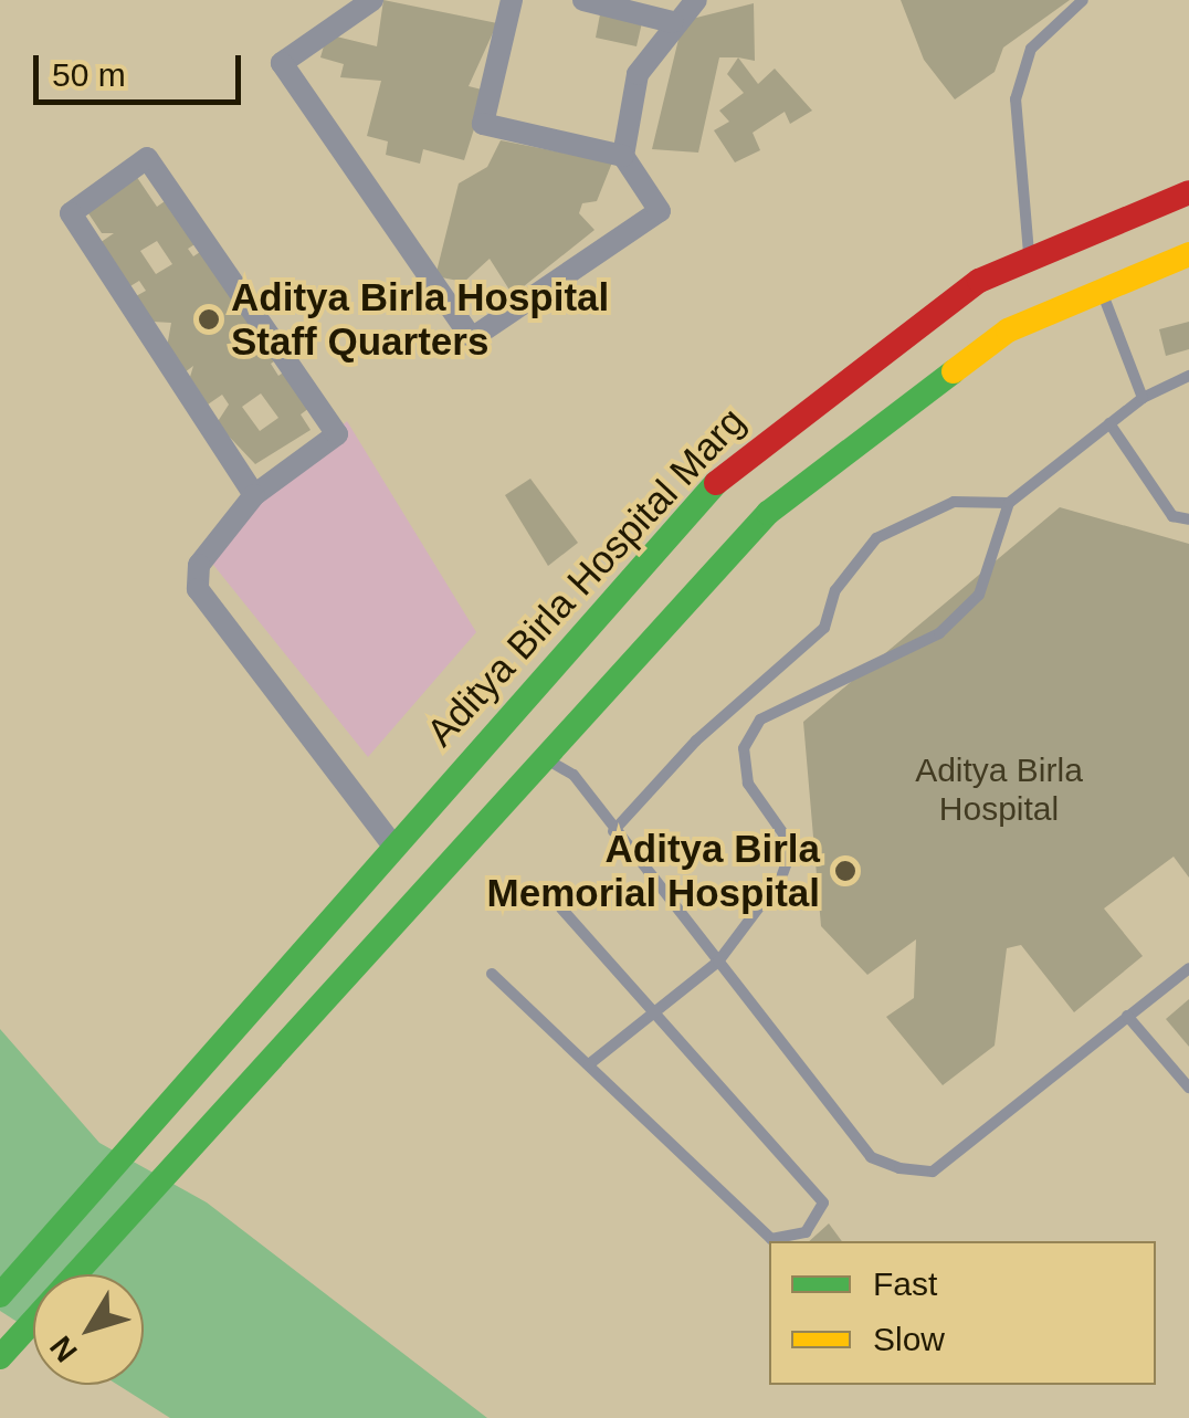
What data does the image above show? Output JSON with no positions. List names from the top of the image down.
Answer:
{
  "streets": {
    "main road": ["Aditya Birla Hospital Marg"]
  },
  "places": ["Aditya Birla Hospital Staff Quarters", "Aditya Birla Memorial Hospital"],
  "house_numbers": ["Aditya Birla Hospital"],
  "legend": ["Fast", "Slow"],
  "scale_bar": "50 m",
  "north": "bottom left"
}
